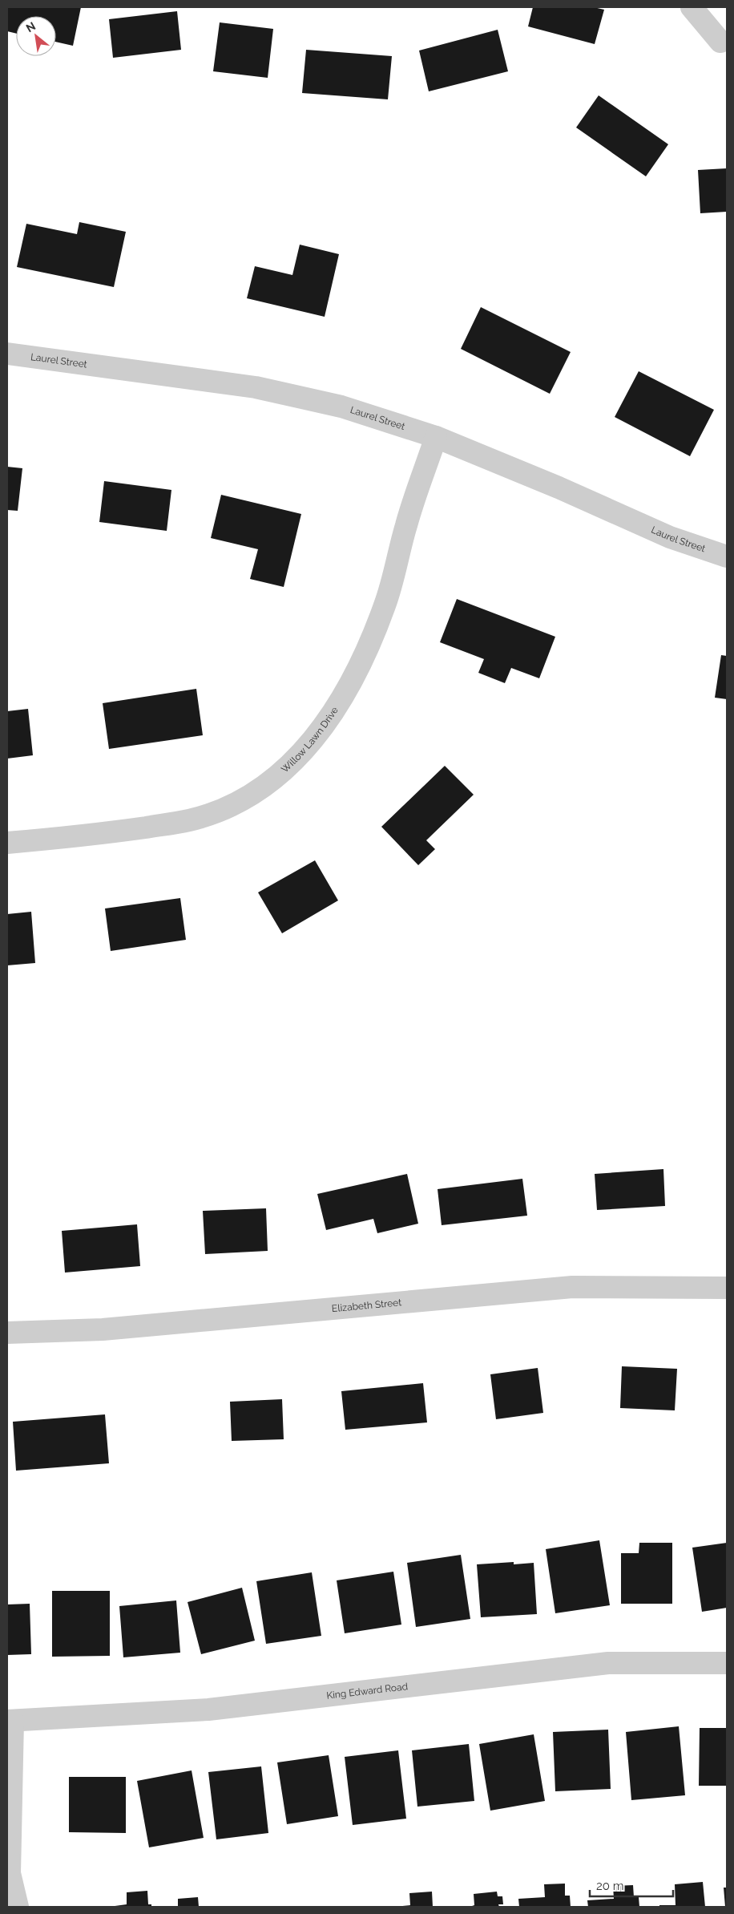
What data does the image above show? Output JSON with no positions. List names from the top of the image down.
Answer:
{
  "streets": {
    "street": [
      "Laurel Street",
      "Willow Lawn Drive",
      "Elizabeth Street",
      "King Edward Road"
    ]
  },
  "crossings": [
    ["Laurel Street", "Willow Lawn Drive"]
  ],
  "scale_bar": "20 m",
  "north": "top left"
}
